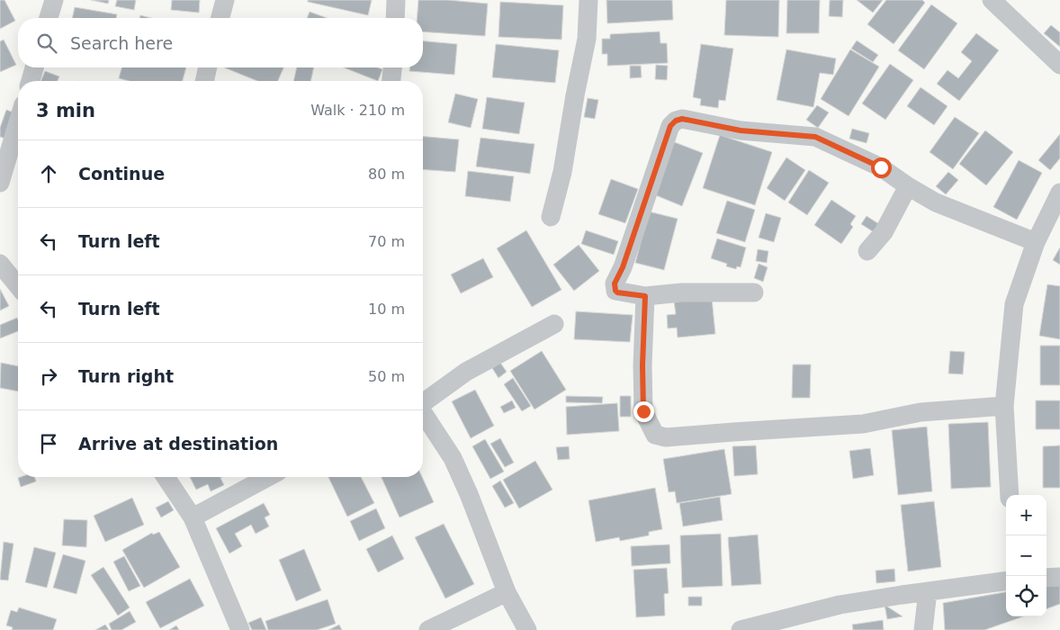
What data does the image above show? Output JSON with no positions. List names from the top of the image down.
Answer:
{
  "page": {
    "search": "Search here",
    "heading": ["3 min", "Walk · 210 m"],
    "list": [
      ["Continue", "80 m"],
      ["Turn left", "70 m"],
      ["Turn left", "10 m"],
      ["Turn right", "50 m"],
      "Arrive at destination"
    ],
    "map_buttons": ["+", "−"]
  }
}
